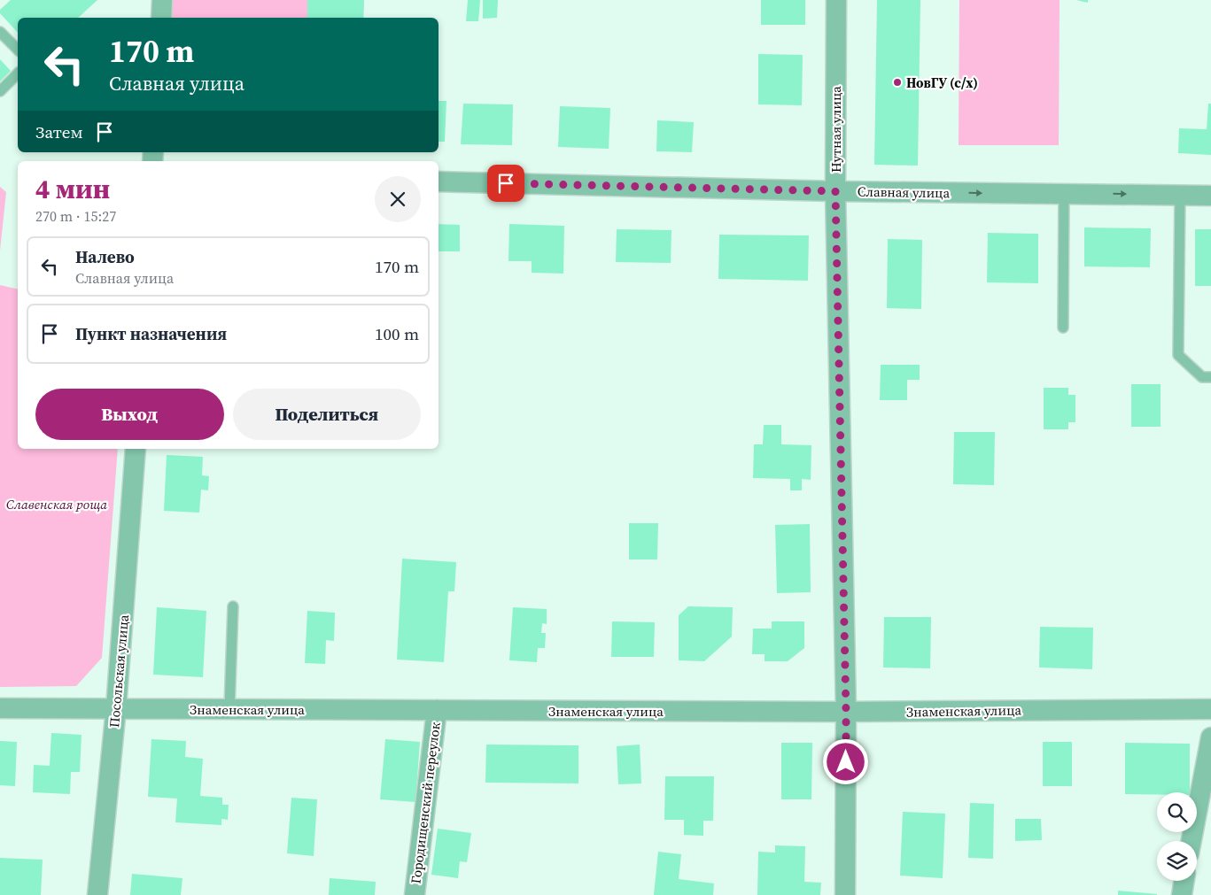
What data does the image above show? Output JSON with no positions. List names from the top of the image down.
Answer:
{
  "streets": {
    "street": [
      "Нутная улица",
      "Славная улица",
      "Посольская улица",
      "Знаменская улица",
      "Городищенский переулок"
    ]
  },
  "crossings": [
    ["Нутная улица", "Славная улица"],
    ["Нутная улица", "Знаменская улица"],
    ["Посольская улица", "Знаменская улица"],
    ["Знаменская улица", "Городищенский переулок"]
  ],
  "one_way": ["Славная улица"],
  "parks": ["Славенская роща"],
  "places": ["НовГУ (с/х)"],
  "page": {
    "turn": ["170 m", "Славная улица"],
    "then": "Затем",
    "heading": ["4 мин", "270 m · 15:27"],
    "list": [
      {
        "name": "Налево",
        "note": "Славная улица",
        "value": "170 m"
      },
      {
        "name": "Пункт назначения",
        "value": "100 m"
      }
    ],
    "buttons": ["Выход", "Поделиться"]
  }
}
